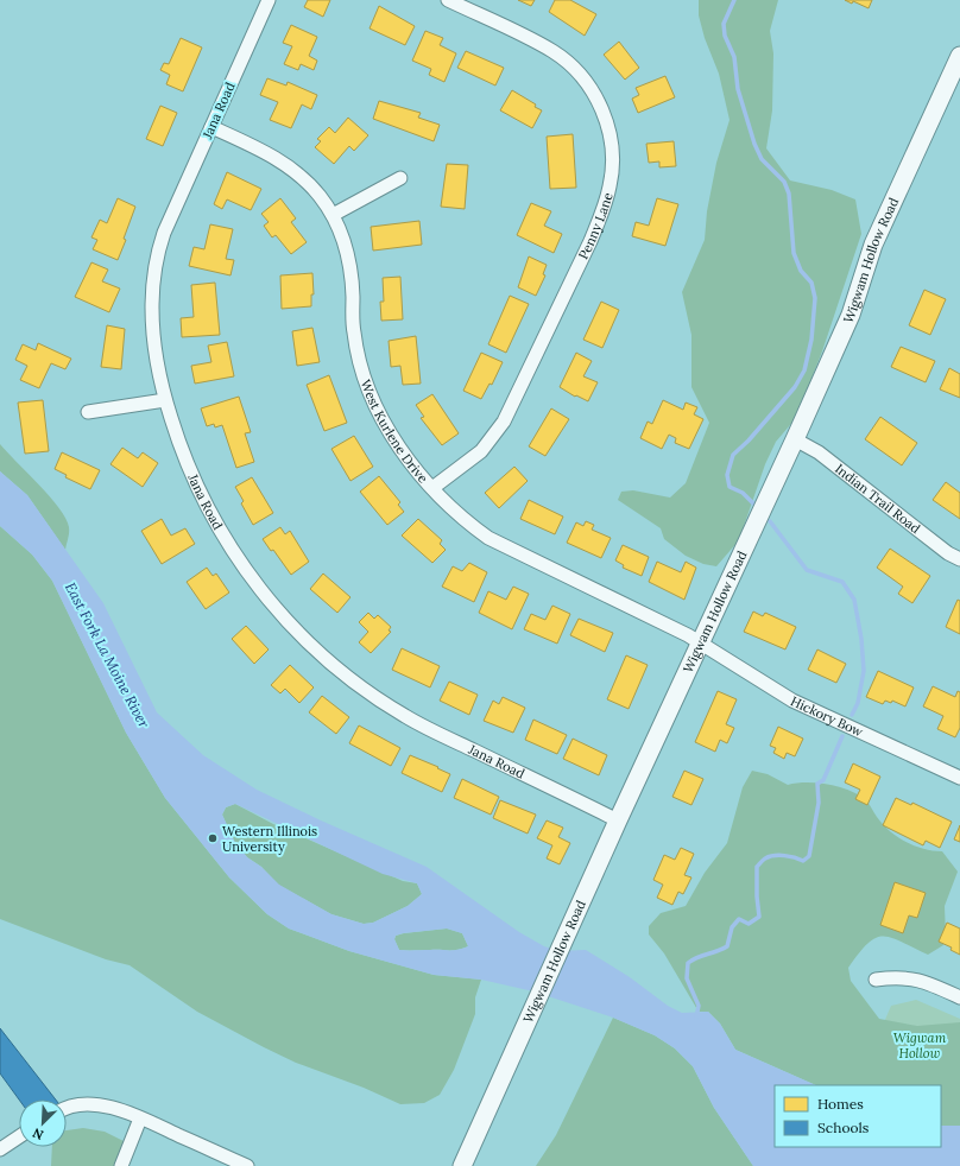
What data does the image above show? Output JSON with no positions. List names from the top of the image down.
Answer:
{
  "streets": {
    "street": [
      "Jana Road",
      "Penny Lane",
      "Wigwam Hollow Road",
      "West Kurlene Drive",
      "Indian Trail Road",
      "Hickory Bow"
    ]
  },
  "crossings": [
    ["Jana Road", "Wigwam Hollow Road"],
    ["Jana Road", "West Kurlene Drive"],
    ["Penny Lane", "West Kurlene Drive"],
    ["Wigwam Hollow Road", "West Kurlene Drive"],
    ["Wigwam Hollow Road", "Indian Trail Road"],
    ["Wigwam Hollow Road", "Hickory Bow"],
    ["West Kurlene Drive", "Hickory Bow"]
  ],
  "water": ["East Fork La Moine River"],
  "parks": ["Wigwam Hollow"],
  "places": ["Western Illinois University"],
  "legend": ["Homes", "Schools"],
  "north": "bottom left"
}
